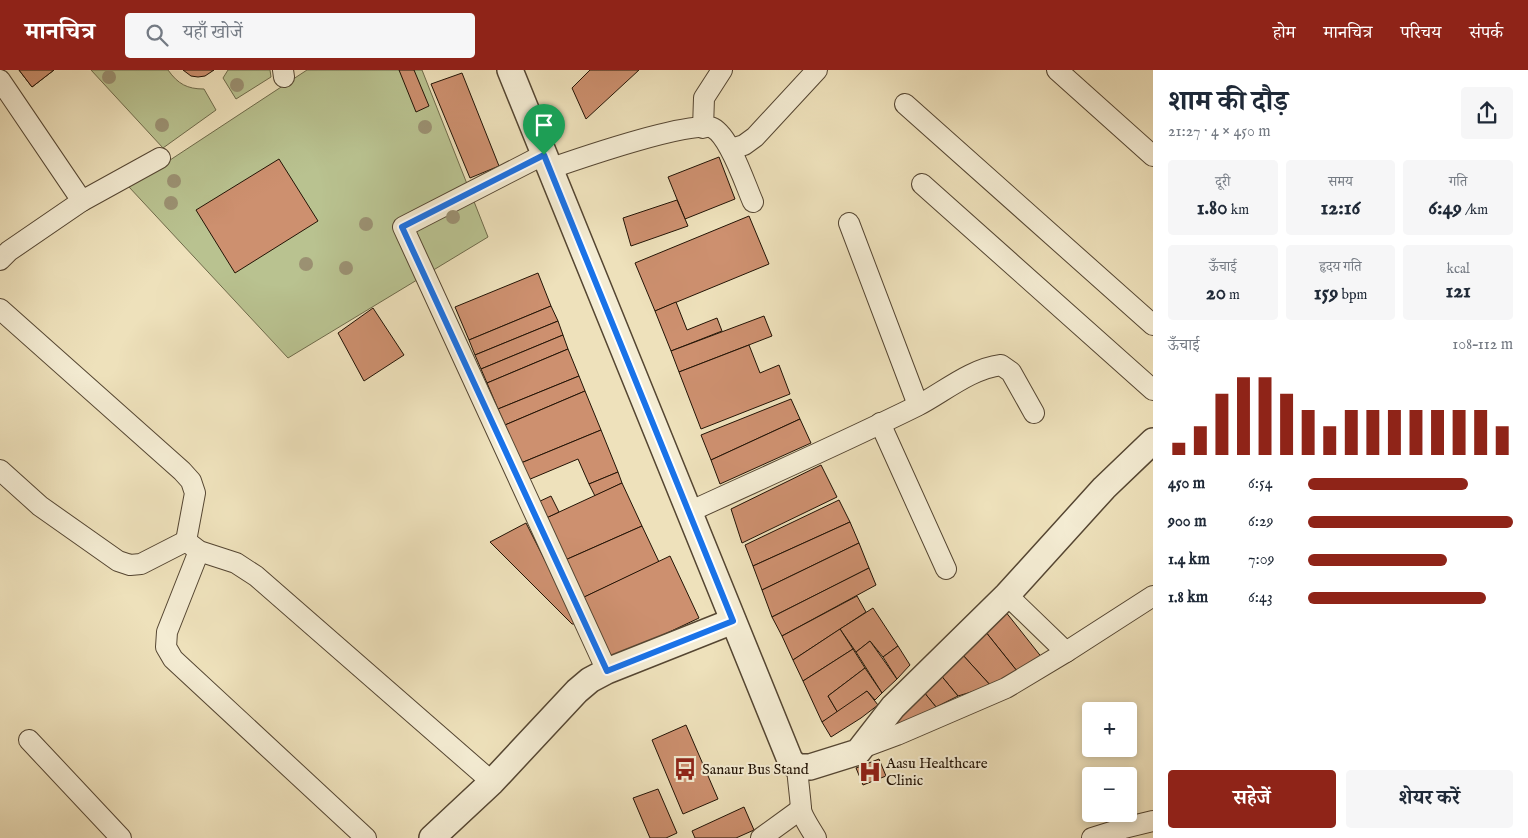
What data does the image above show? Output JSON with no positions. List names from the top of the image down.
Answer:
{
  "places": {
    "bus stop": ["Sanaur Bus Stand"],
    "hospital": ["Aasu Healthcare Clinic"]
  },
  "page": {
    "header": "मानचित्र",
    "search": "यहाँ खोजें",
    "nav": [
      "होम",
      "मानचित्र",
      "परिचय",
      "संपर्क"
    ],
    "heading": ["शाम की दौड़", "21:27 · 4 × 450 m"],
    "stats": [
      ["दूरी", "1.80 km"],
      ["समय", "12:16"],
      ["गति", "6:49 /km"],
      ["ऊँचाई", "20 m"],
      ["हृदय गति", "159 bpm"],
      ["kcal", "121"]
    ],
    "chart": ["ऊँचाई", "108–112 m"],
    "list": [
      {
        "name": "450 m",
        "note": "6:54"
      },
      {
        "name": "900 m",
        "note": "6:29"
      },
      {
        "name": "1.4 km",
        "note": "7:09"
      },
      {
        "name": "1.8 km",
        "note": "6:43"
      }
    ],
    "map_buttons": ["+", "−"],
    "buttons": ["सहेजें", "शेयर करें"]
  }
}
